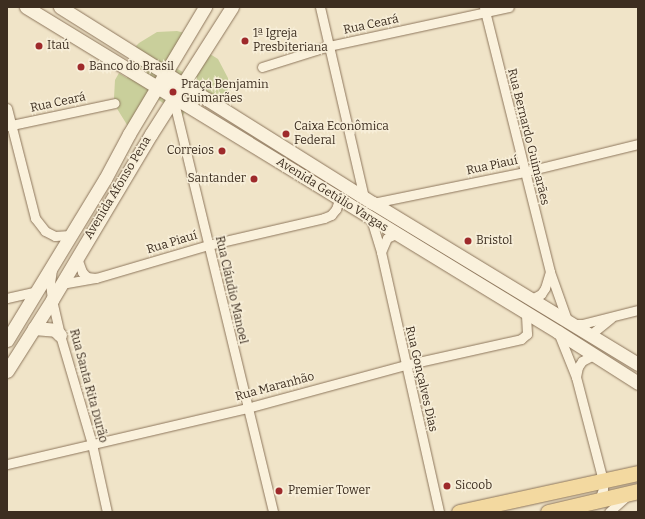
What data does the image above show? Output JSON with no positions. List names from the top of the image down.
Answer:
{
  "streets": {
    "main road": ["Avenida Afonso Pena", "Avenida Getúlio Vargas"],
    "street": [
      "Rua Ceará",
      "Rua Bernardo Guimarães",
      "Rua Piauí",
      "Rua Cláudio Manoel",
      "Rua Gonçalves Dias",
      "Rua Santa Rita Durão",
      "Rua Maranhão"
    ]
  },
  "crossings": [
    ["Rua Ceará", "Rua Bernardo Guimarães"],
    ["Rua Bernardo Guimarães", "Rua Piauí"],
    ["Rua Bernardo Guimarães", "Avenida Getúlio Vargas"],
    ["Rua Piauí", "Avenida Afonso Pena"],
    ["Rua Piauí", "Avenida Getúlio Vargas"],
    ["Rua Piauí", "Rua Cláudio Manoel"],
    ["Avenida Afonso Pena", "Avenida Getúlio Vargas"],
    ["Avenida Afonso Pena", "Rua Cláudio Manoel"],
    ["Avenida Afonso Pena", "Rua Santa Rita Durão"],
    ["Avenida Getúlio Vargas", "Rua Cláudio Manoel"],
    ["Avenida Getúlio Vargas", "Rua Gonçalves Dias"],
    ["Avenida Getúlio Vargas", "Rua Maranhão"],
    ["Rua Cláudio Manoel", "Rua Maranhão"],
    ["Rua Gonçalves Dias", "Rua Maranhão"],
    ["Rua Santa Rita Durão", "Rua Maranhão"]
  ],
  "places": [
    "1ª Igreja Presbiteriana",
    "Itaú",
    "Banco do Brasil",
    "Praça Benjamin Guimarães",
    "Caixa Econômica Federal",
    "Correios",
    "Santander",
    "Bristol",
    "Sicoob",
    "Premier Tower"
  ]
}
